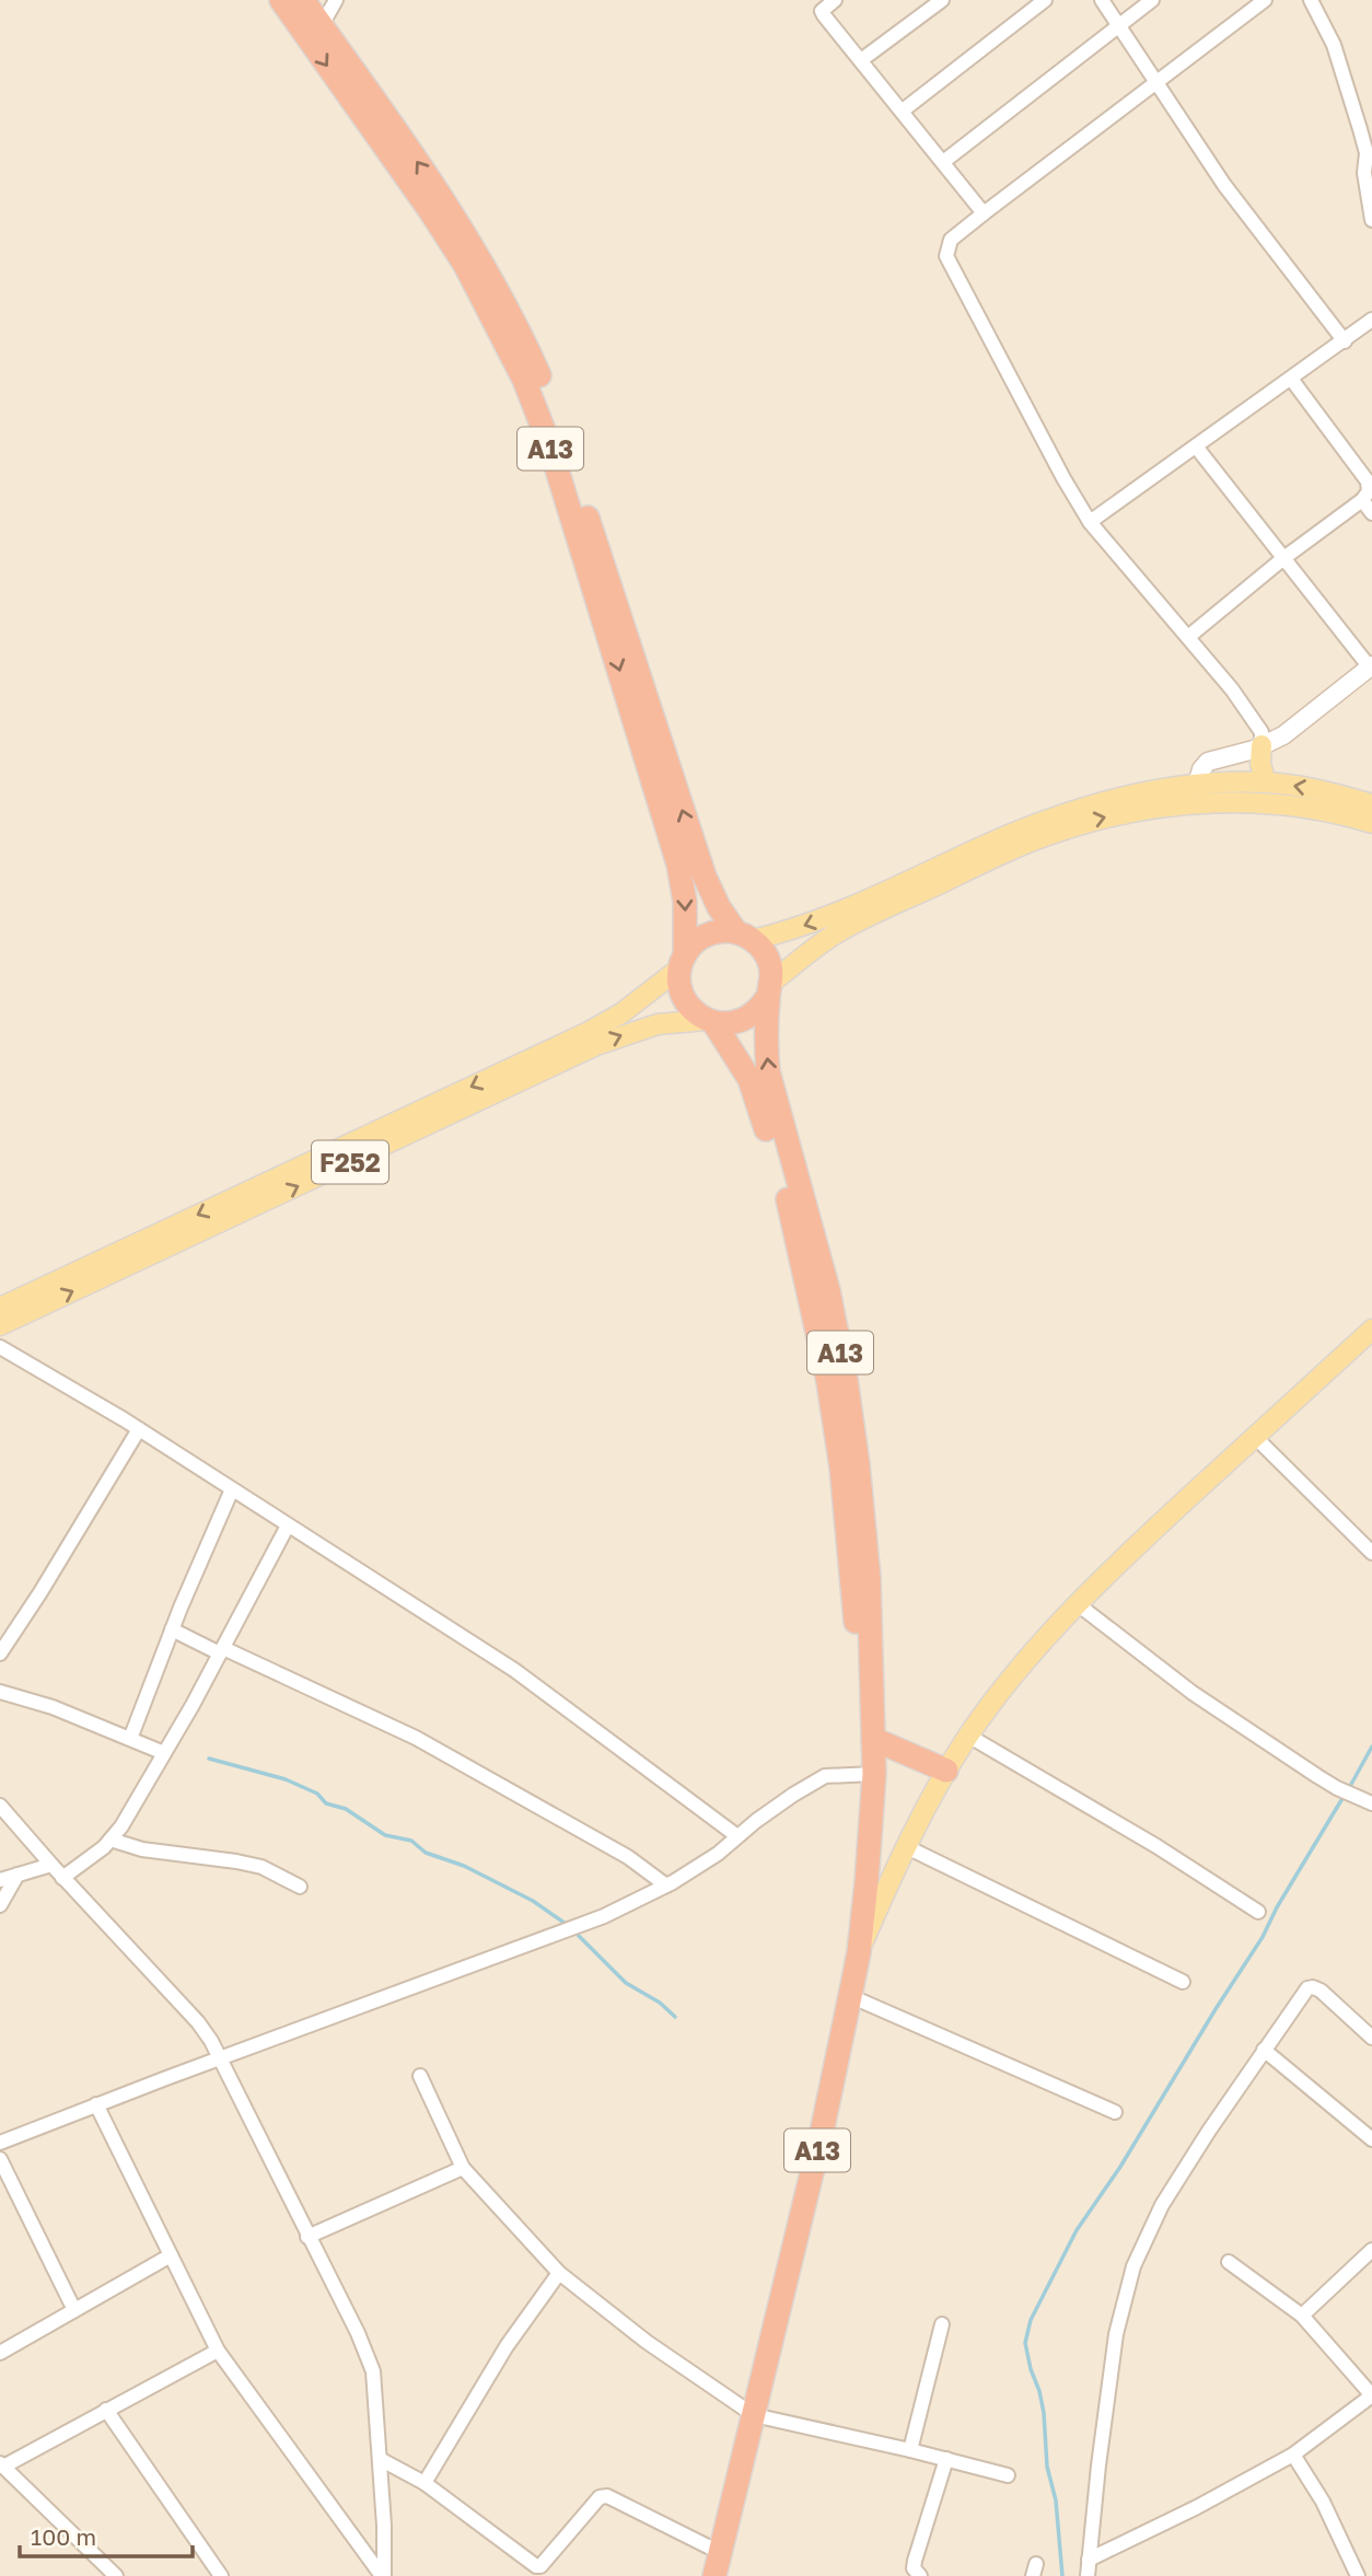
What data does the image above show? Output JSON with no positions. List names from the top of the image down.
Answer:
{
  "streets": {
    "highway": ["A13"],
    "main road": ["F252"]
  },
  "crossings": [
    ["A13", "F252"]
  ],
  "scale_bar": "100 m"
}
